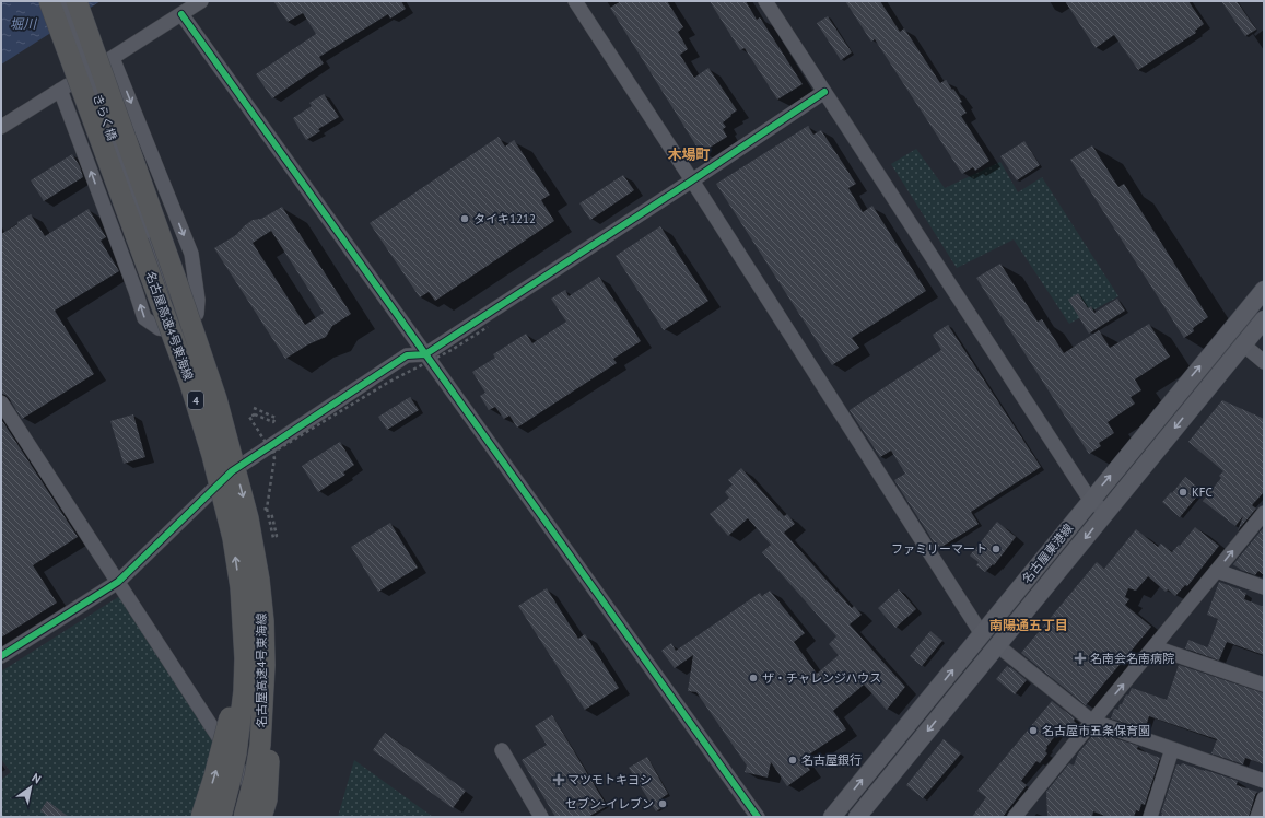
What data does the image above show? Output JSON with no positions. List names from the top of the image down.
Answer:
{
  "streets": {
    "highway": ["名古屋高速4号東海線", "4"],
    "main road": ["名古屋東港線"],
    "street": ["きらく橋"]
  },
  "districts": ["木場町", "南陽通五丁目"],
  "water": ["堀川"],
  "places": {
    "other": [
      "タイキ1212",
      "KFC",
      "ファミリーマート",
      "ザ・チャレンジハウス",
      "名古屋市五条保育園",
      "名古屋銀行",
      "セブン-イレブン"
    ],
    "health": ["名南会名南病院", "マツモトキヨシ"]
  },
  "north": "top right"
}
